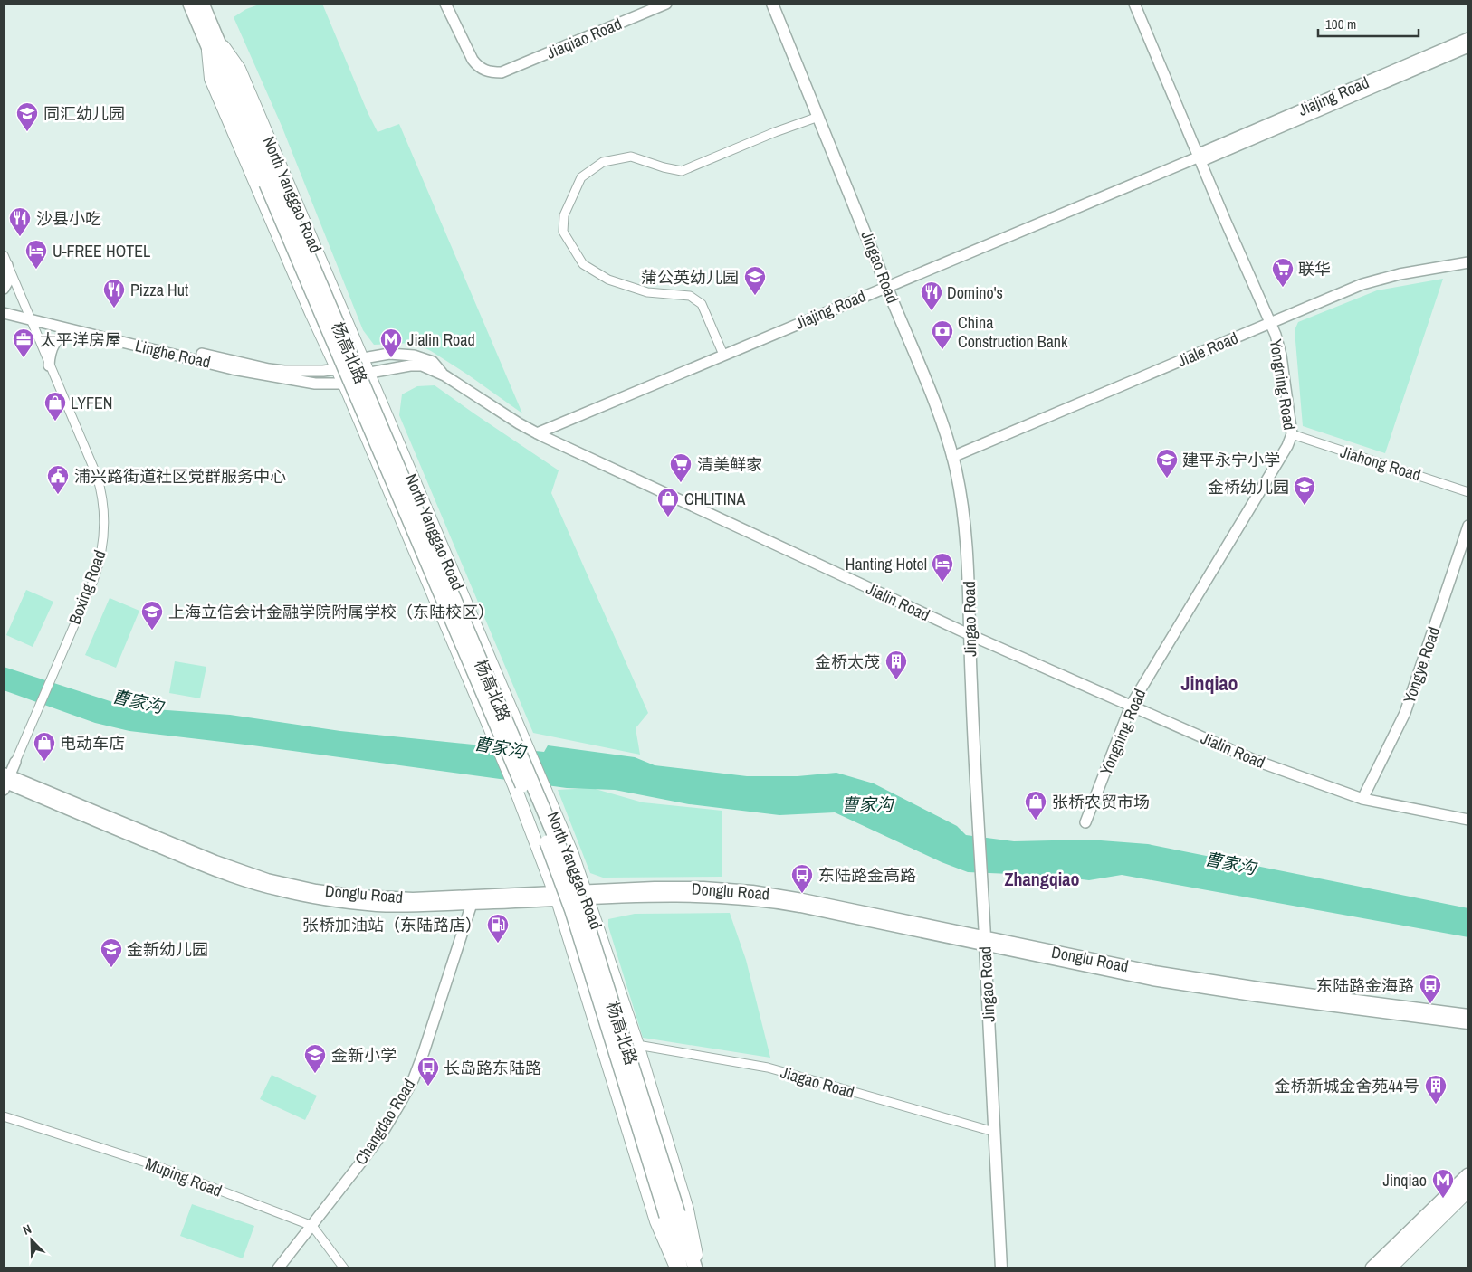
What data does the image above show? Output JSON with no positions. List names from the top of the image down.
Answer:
{
  "streets": {
    "highway": ["North Yanggao Road", "杨高北路"],
    "main road": ["Jingao Road", "Donglu Road"],
    "street": [
      "Jiaqiao Road",
      "Jiajing Road",
      "Jiale Road",
      "Linghe Road",
      "Yongning Road",
      "Jiahong Road",
      "Boxing Road",
      "Jialin Road",
      "Yongye Road",
      "Jiagao Road",
      "Changdao Road",
      "Muping Road"
    ]
  },
  "crossings": [
    ["Jiajing Road", "Jingao Road"],
    ["Jiajing Road", "Yongning Road"],
    ["Jiajing Road", "Jialin Road"],
    ["North Yanggao Road", "杨高北路"],
    ["North Yanggao Road", "Linghe Road"],
    ["North Yanggao Road", "Jialin Road"],
    ["North Yanggao Road", "Donglu Road"],
    ["North Yanggao Road", "Jiagao Road"],
    ["Jingao Road", "Jiale Road"],
    ["Jingao Road", "Jialin Road"],
    ["Jingao Road", "Donglu Road"],
    ["Jingao Road", "Jiagao Road"],
    ["Jiale Road", "Yongning Road"],
    ["Linghe Road", "Boxing Road"],
    ["Linghe Road", "Jialin Road"],
    ["Yongning Road", "Jiahong Road"],
    ["Yongning Road", "Jialin Road"],
    ["Boxing Road", "Donglu Road"],
    ["Jialin Road", "Yongye Road"],
    ["Donglu Road", "Changdao Road"],
    ["Changdao Road", "Muping Road"]
  ],
  "districts": ["Jinqiao", "Zhangqiao"],
  "water": ["曹家沟"],
  "places": {
    "school or university": [
      "同汇幼儿园",
      "蒲公英幼儿园",
      "建平永宁小学",
      "金桥幼儿园",
      "上海立信会计金融学院附属学校（东陆校区）",
      "金新幼儿园",
      "金新小学"
    ],
    "restaurant": ["沙县小吃", "Pizza Hut", "Domino's"],
    "hotel": ["U-FREE HOTEL", "Hanting Hotel"],
    "supermarket": ["联华", "清美鲜家"],
    "bank": ["China Construction Bank"],
    "office": ["太平洋房屋"],
    "metro station": ["Jialin Road", "Jinqiao"],
    "shop": [
      "LYFEN",
      "CHLITINA",
      "电动车店",
      "张桥农贸市场"
    ],
    "public building": ["浦兴路街道社区党群服务中心"],
    "building": ["金桥太茂", "金桥新城金舍苑44号"],
    "bus stop": ["东陆路金高路", "东陆路金海路", "长岛路东陆路"],
    "fuel station": ["张桥加油站（东陆路店）"]
  },
  "scale_bar": "100 m",
  "north": "top left"
}
